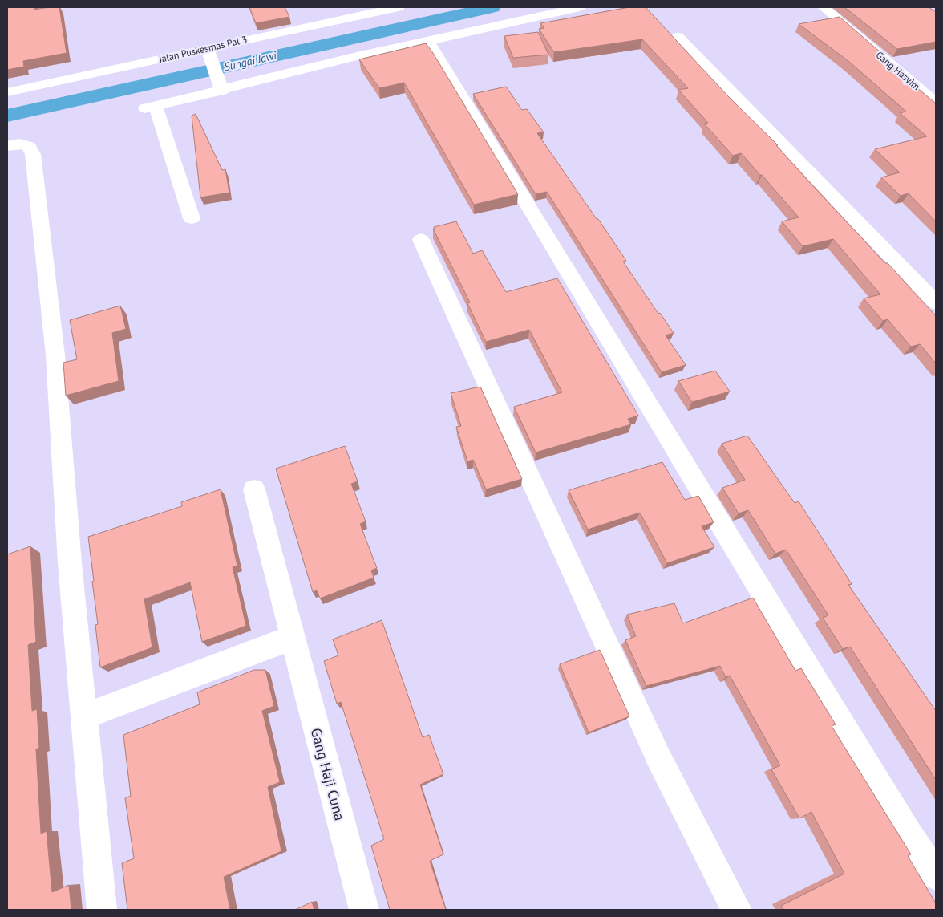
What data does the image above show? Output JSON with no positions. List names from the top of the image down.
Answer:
{
  "streets": {
    "street": ["Jalan Puskesmas Pal 3", "Gang Hasyim", "Gang Haji Cuna"]
  },
  "water": ["Sungai Jawi"]
}
